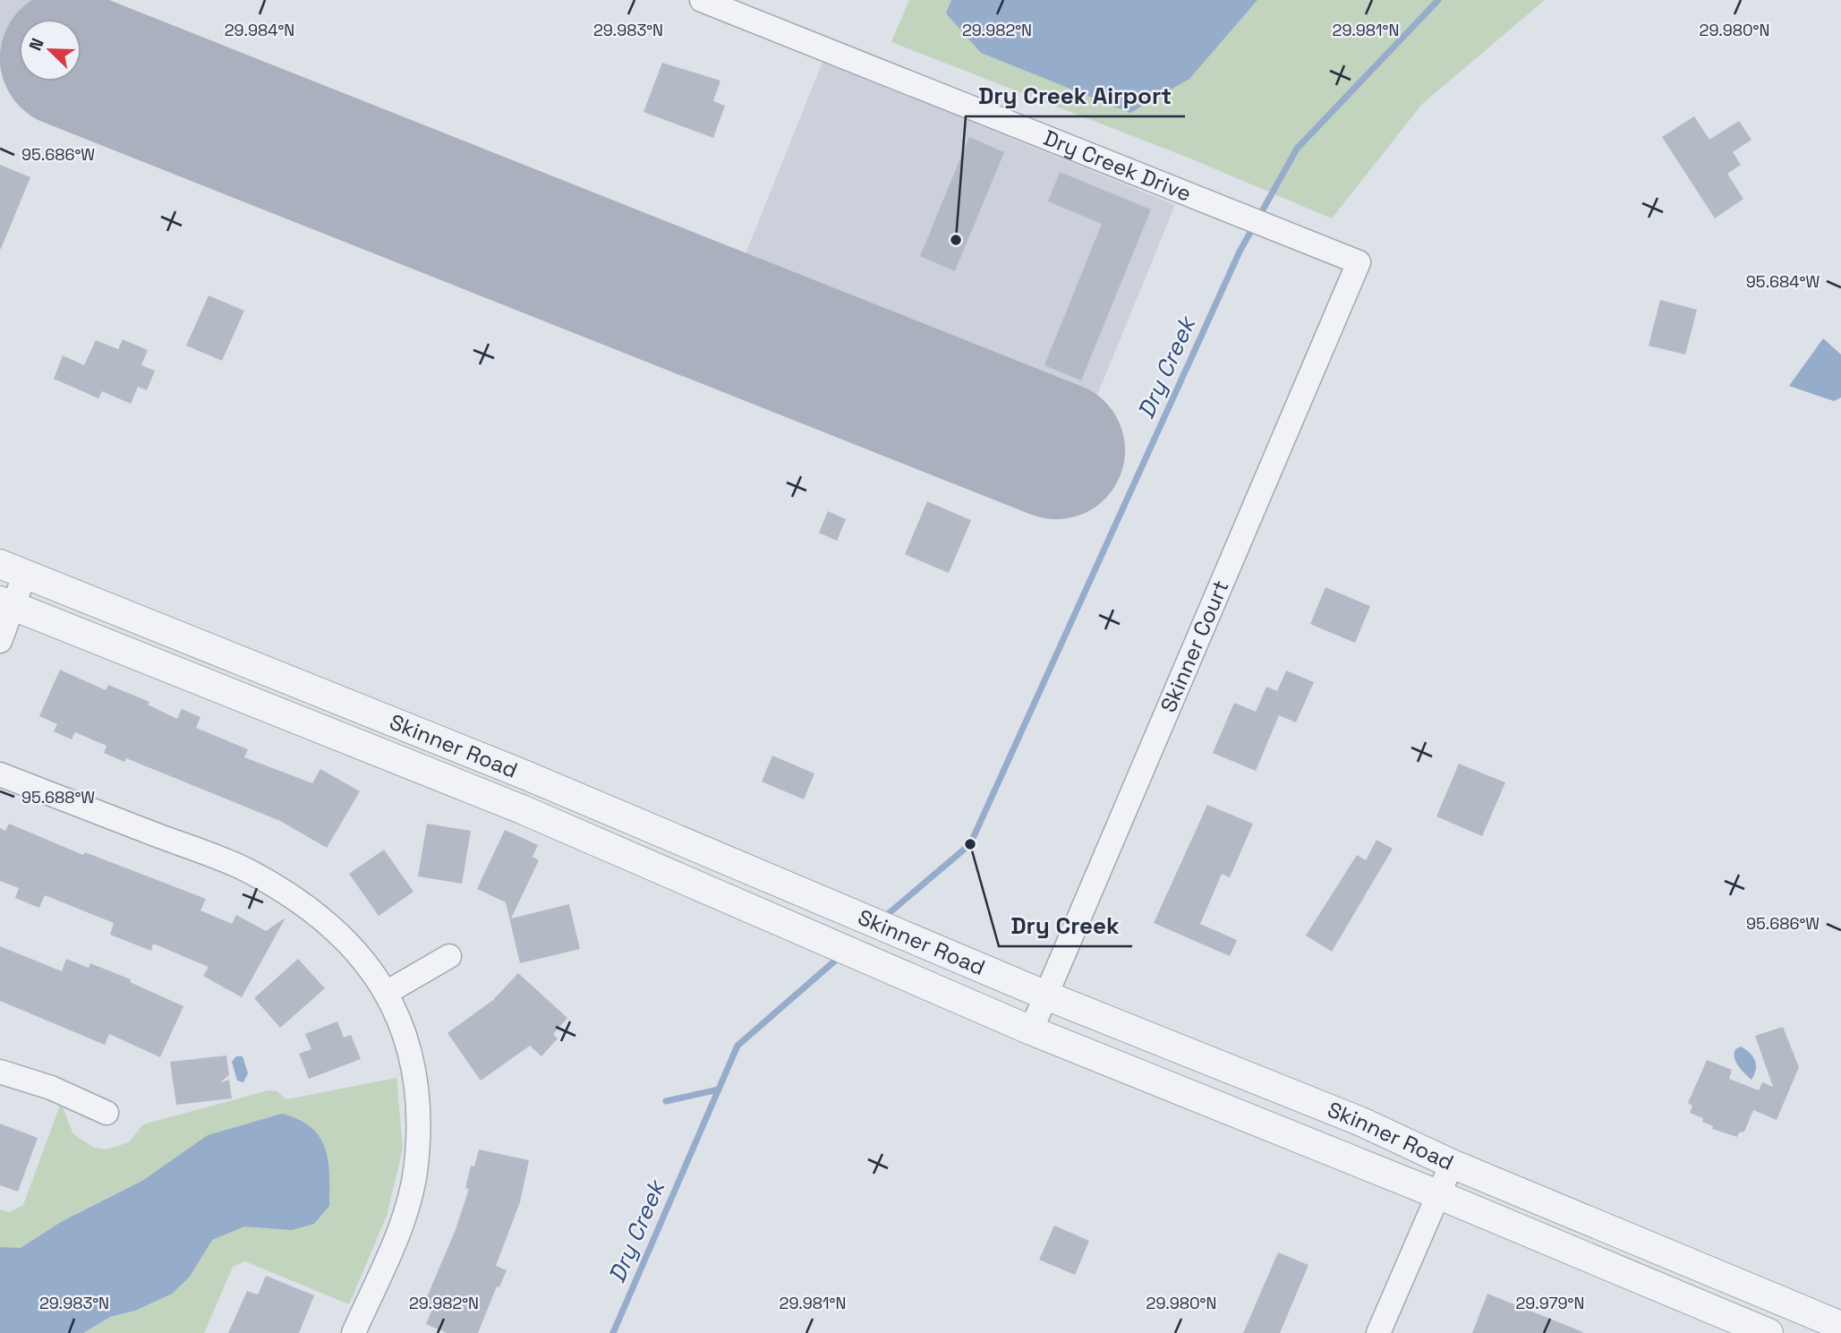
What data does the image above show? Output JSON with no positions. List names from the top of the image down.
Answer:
{
  "streets": {
    "street": ["Dry Creek Drive", "Skinner Court", "Skinner Road"]
  },
  "crossings": [
    ["Dry Creek Drive", "Skinner Court"],
    ["Skinner Court", "Skinner Road"]
  ],
  "water": ["Dry Creek"],
  "places": ["Dry Creek Airport", "Dry Creek"],
  "north": "top left",
  "coordinates": [
    "29.980°N",
    "29.984°N",
    "29.983°N",
    "29.982°N",
    "29.981°N",
    "95.686°W",
    "95.684°W",
    "95.688°W",
    "29.979°N"
  ]
}
